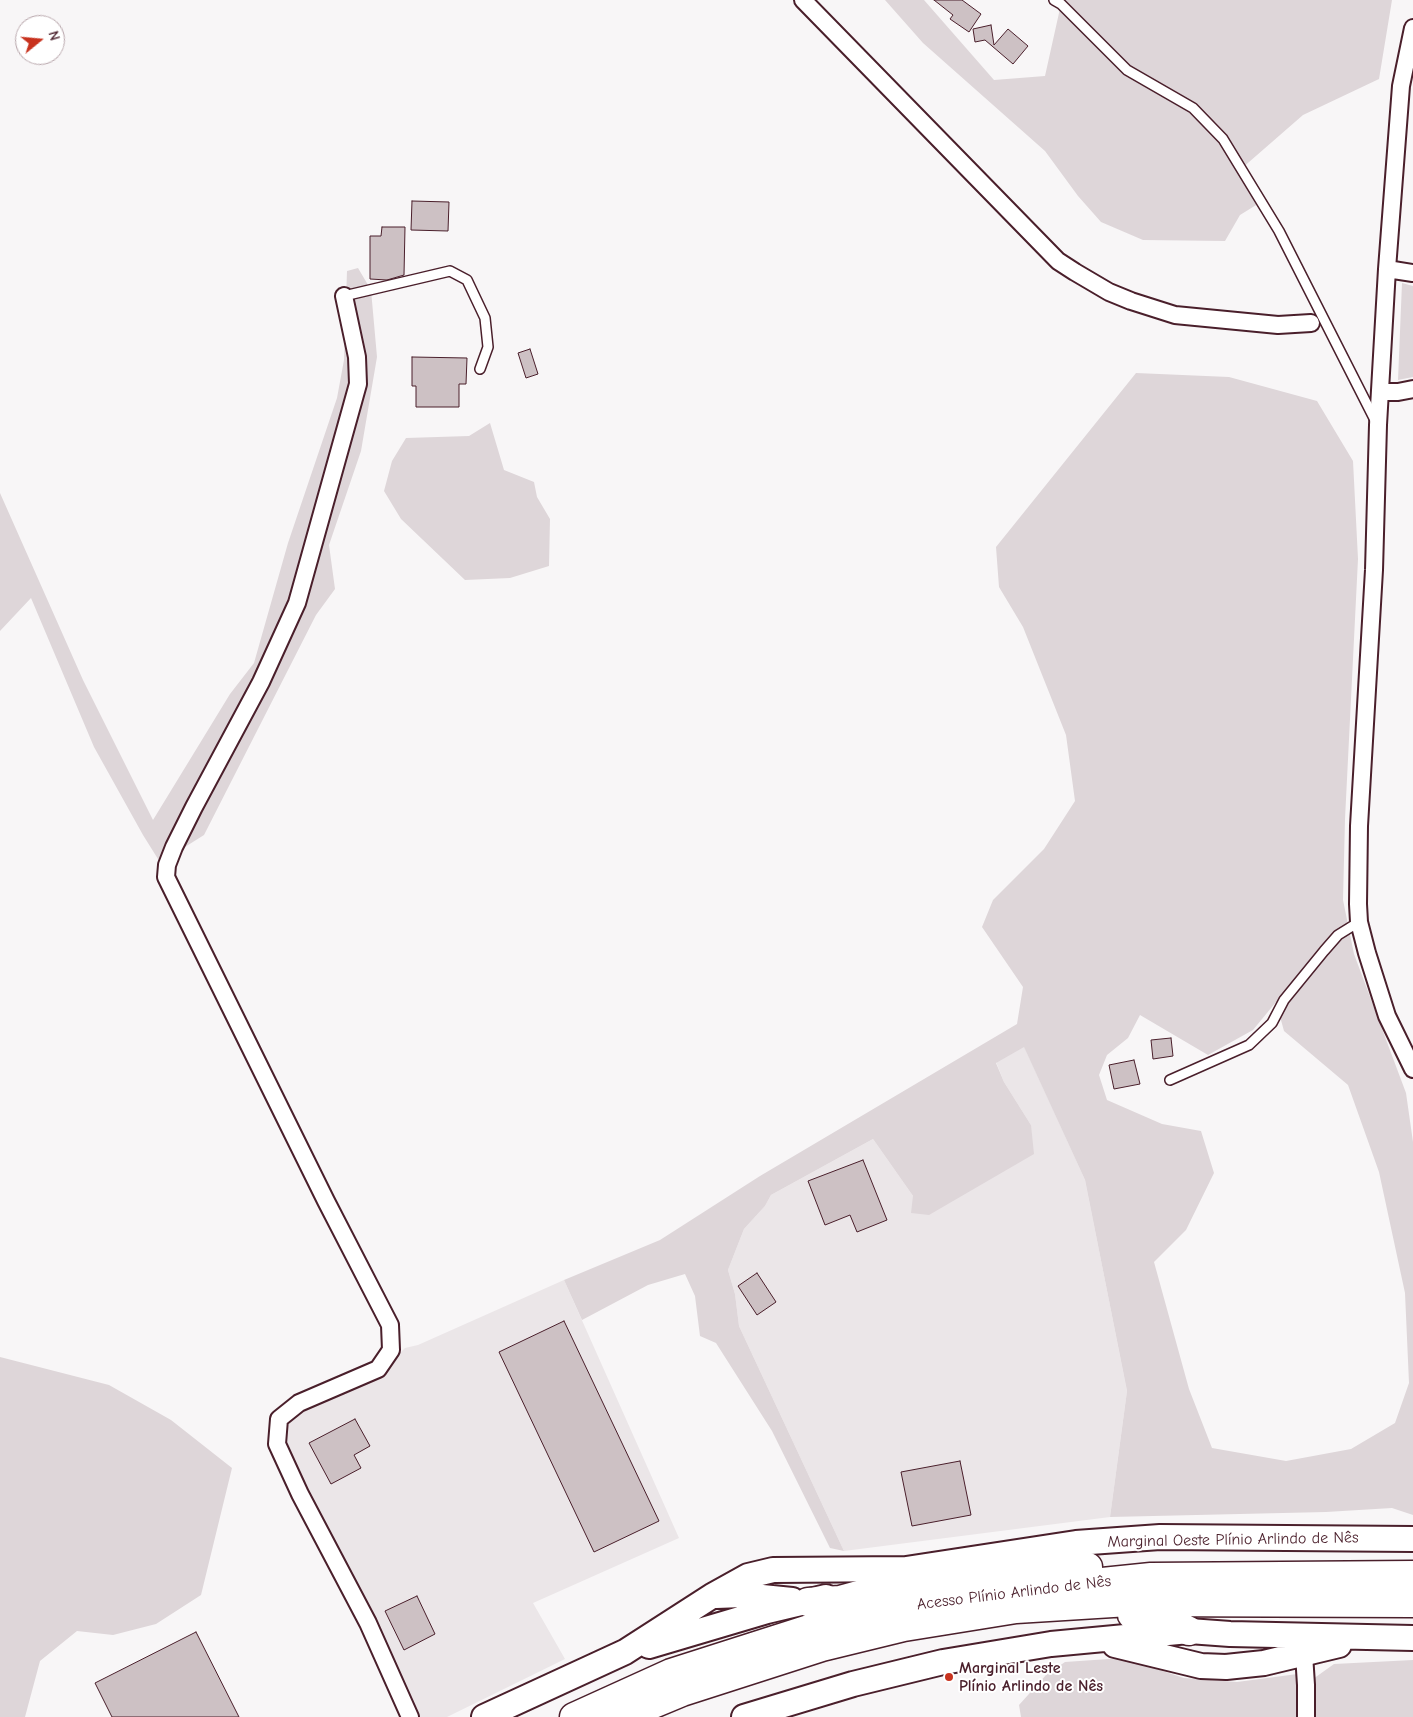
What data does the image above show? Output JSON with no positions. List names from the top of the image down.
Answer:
{
  "streets": {
    "highway": ["Acesso Plínio Arlindo de Nês"],
    "main road": ["Marginal Oeste Plínio Arlindo de Nês"]
  },
  "places": ["Marginal Leste Plínio Arlindo de Nês"],
  "north": "right"
}
